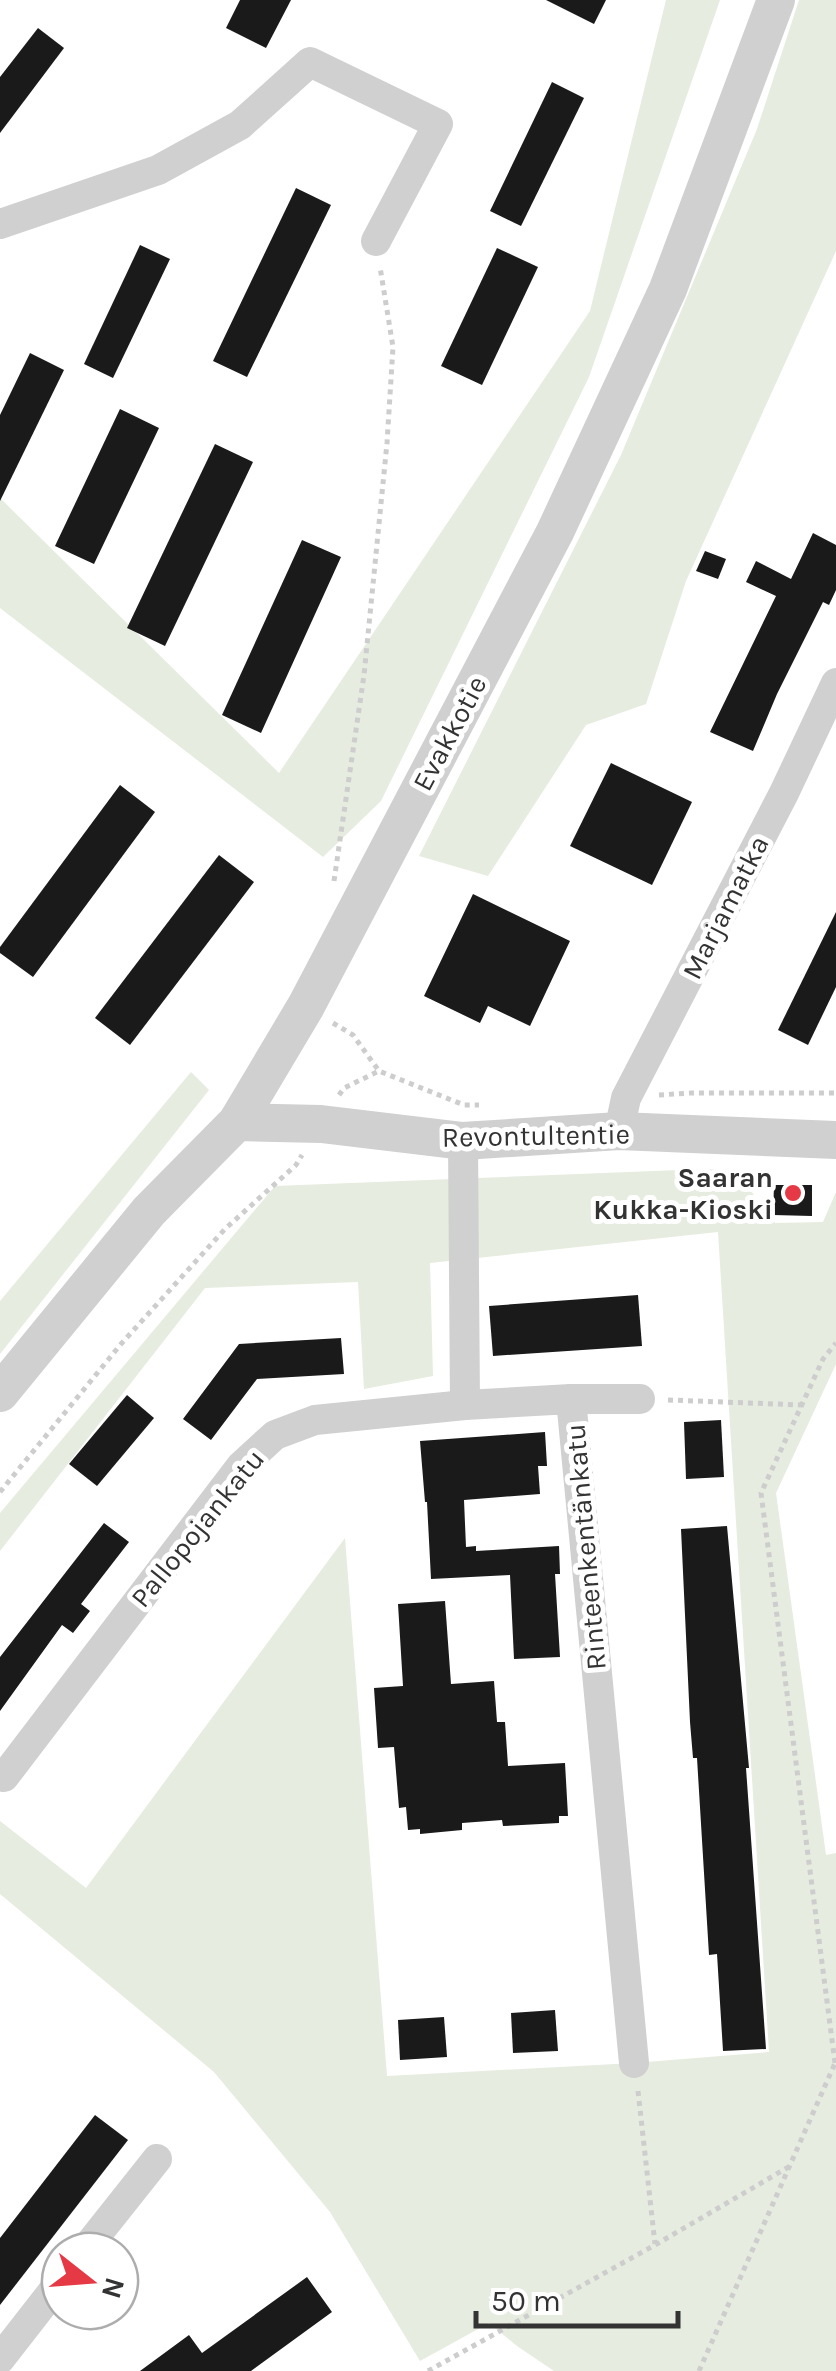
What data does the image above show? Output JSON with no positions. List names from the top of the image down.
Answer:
{
  "streets": {
    "street": [
      "Evakkotie",
      "Marjamatka",
      "Revontultentie",
      "Pallopojankatu",
      "Rinteenkentänkatu"
    ]
  },
  "crossings": [
    ["Evakkotie", "Revontultentie"],
    ["Marjamatka", "Revontultentie"],
    ["Pallopojankatu", "Rinteenkentänkatu"]
  ],
  "places": ["Saaran Kukka-Kioski"],
  "scale_bar": "50 m",
  "north": "right"
}
